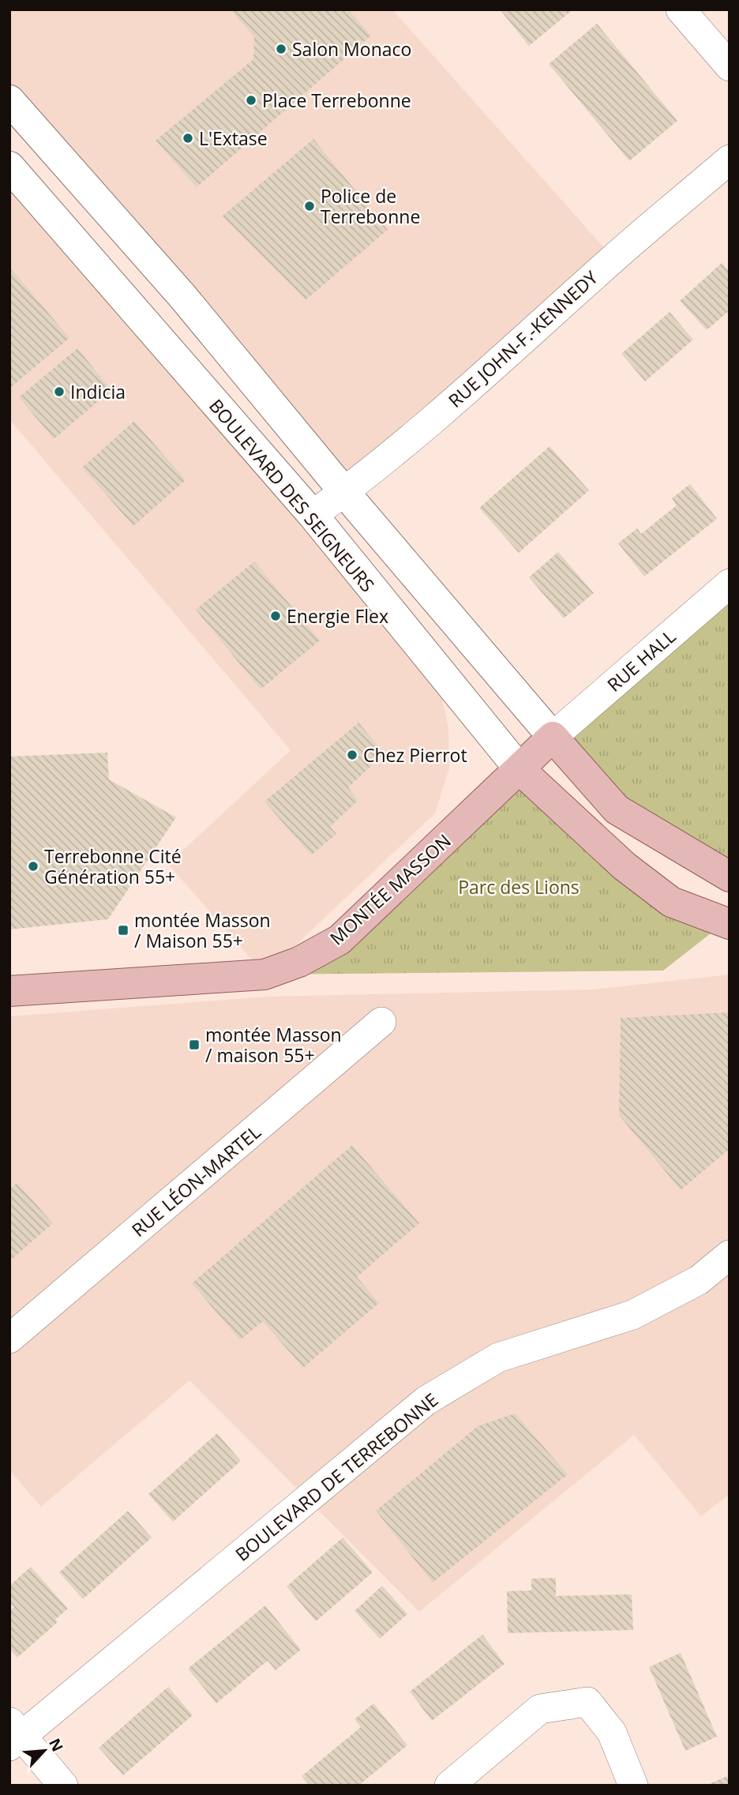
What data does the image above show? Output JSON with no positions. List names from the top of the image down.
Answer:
{
  "streets": {
    "main road": ["BOULEVARD DES SEIGNEURS", "MONTÉE MASSON"],
    "street": [
      "RUE JOHN-F.-KENNEDY",
      "RUE HALL",
      "RUE LÉON-MARTEL",
      "BOULEVARD DE TERREBONNE"
    ]
  },
  "crossings": [
    ["RUE JOHN-F.-KENNEDY", "BOULEVARD DES SEIGNEURS"],
    ["BOULEVARD DES SEIGNEURS", "MONTÉE MASSON"],
    ["RUE HALL", "MONTÉE MASSON"]
  ],
  "parks": ["Parc des Lions"],
  "places": {
    "other": [
      "Salon Monaco",
      "Place Terrebonne",
      "L'Extase",
      "Police de Terrebonne",
      "Indicia",
      "Energie Flex",
      "Chez Pierrot",
      "Terrebonne Cité Génération 55+"
    ],
    "transit": ["montée Masson / Maison 55+", "montée Masson / maison 55+"]
  },
  "north": "top right"
}
